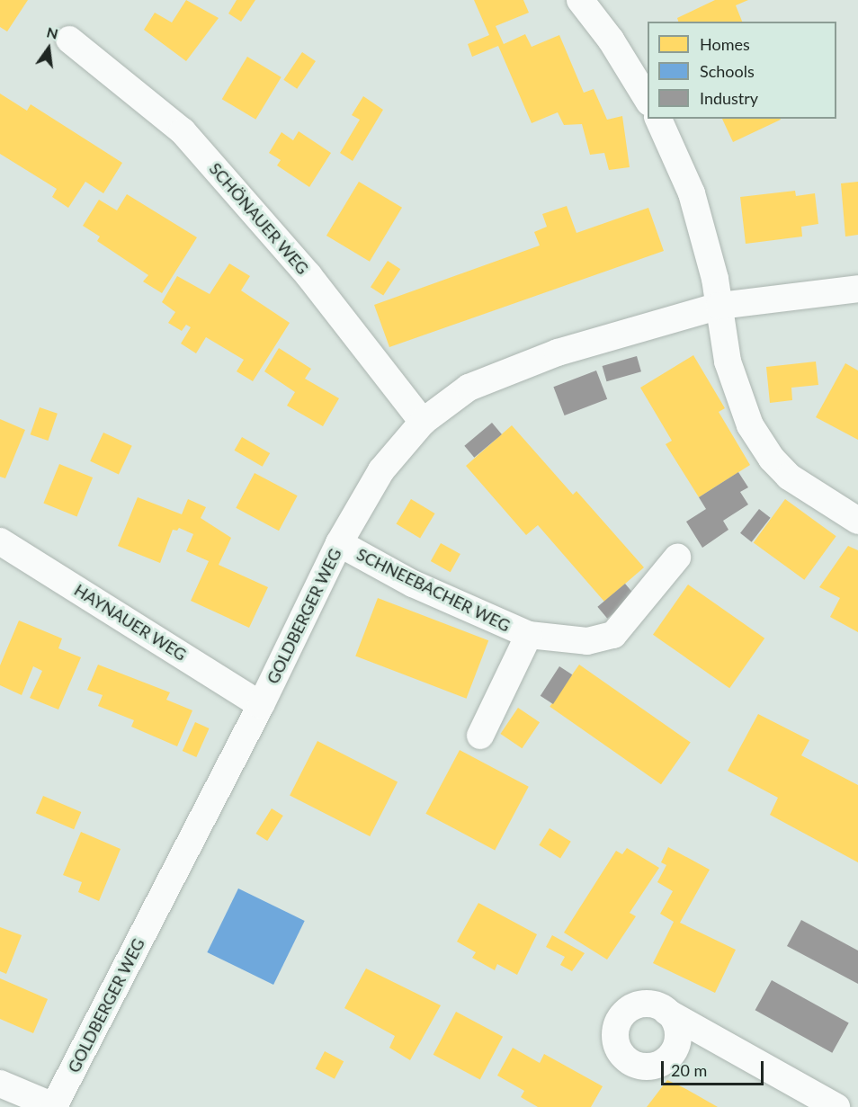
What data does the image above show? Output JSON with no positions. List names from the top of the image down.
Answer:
{
  "streets": {
    "street": [
      "SCHÖNAUER WEG",
      "SCHNEEBACHER WEG",
      "GOLDBERGER WEG",
      "HAYNAUER WEG"
    ]
  },
  "crossings": [
    ["SCHÖNAUER WEG", "GOLDBERGER WEG"],
    ["SCHNEEBACHER WEG", "GOLDBERGER WEG"],
    ["GOLDBERGER WEG", "HAYNAUER WEG"]
  ],
  "legend": ["Homes", "Schools", "Industry"],
  "scale_bar": "20 m",
  "north": "top"
}
